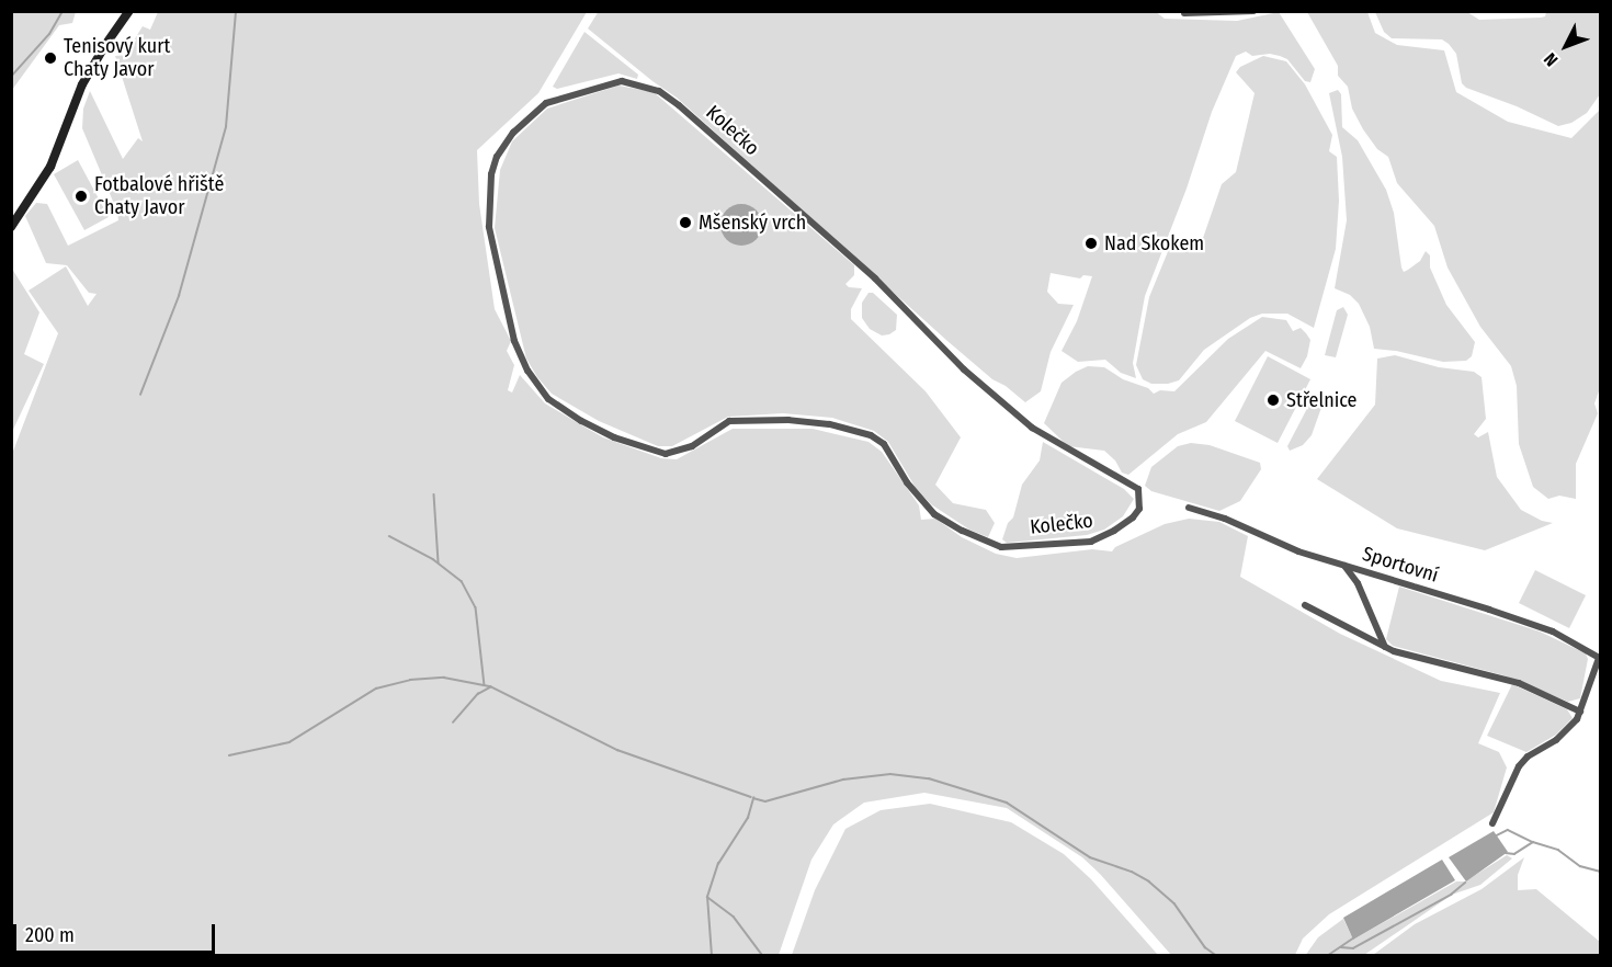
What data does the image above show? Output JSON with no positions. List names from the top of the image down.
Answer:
{
  "streets": {
    "street": ["Kolečko", "Sportovní"]
  },
  "places": [
    "Tenisový kurt Chaty Javor",
    "Fotbalové hřiště Chaty Javor",
    "Mšenský vrch",
    "Nad Skokem",
    "Střelnice"
  ],
  "scale_bar": "200 m",
  "north": "bottom left"
}
